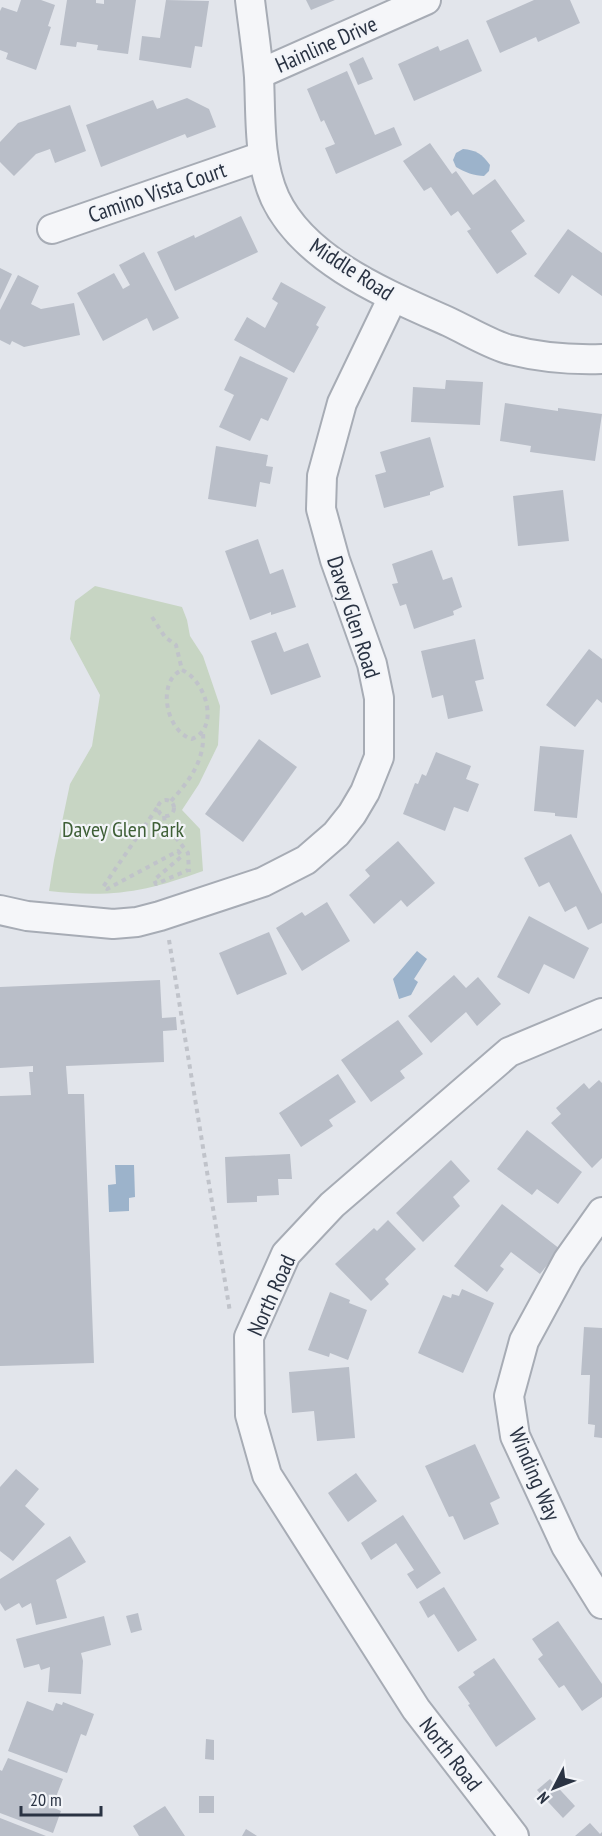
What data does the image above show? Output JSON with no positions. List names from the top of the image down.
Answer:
{
  "streets": {
    "street": [
      "Hainline Drive",
      "Camino Vista Court",
      "Middle Road",
      "Davey Glen Road",
      "North Road",
      "Winding Way"
    ]
  },
  "crossings": [
    ["Hainline Drive", "Middle Road"],
    ["Camino Vista Court", "Middle Road"],
    ["Middle Road", "Davey Glen Road"]
  ],
  "parks": ["Davey Glen Park"],
  "scale_bar": "20 m",
  "north": "bottom left"
}
